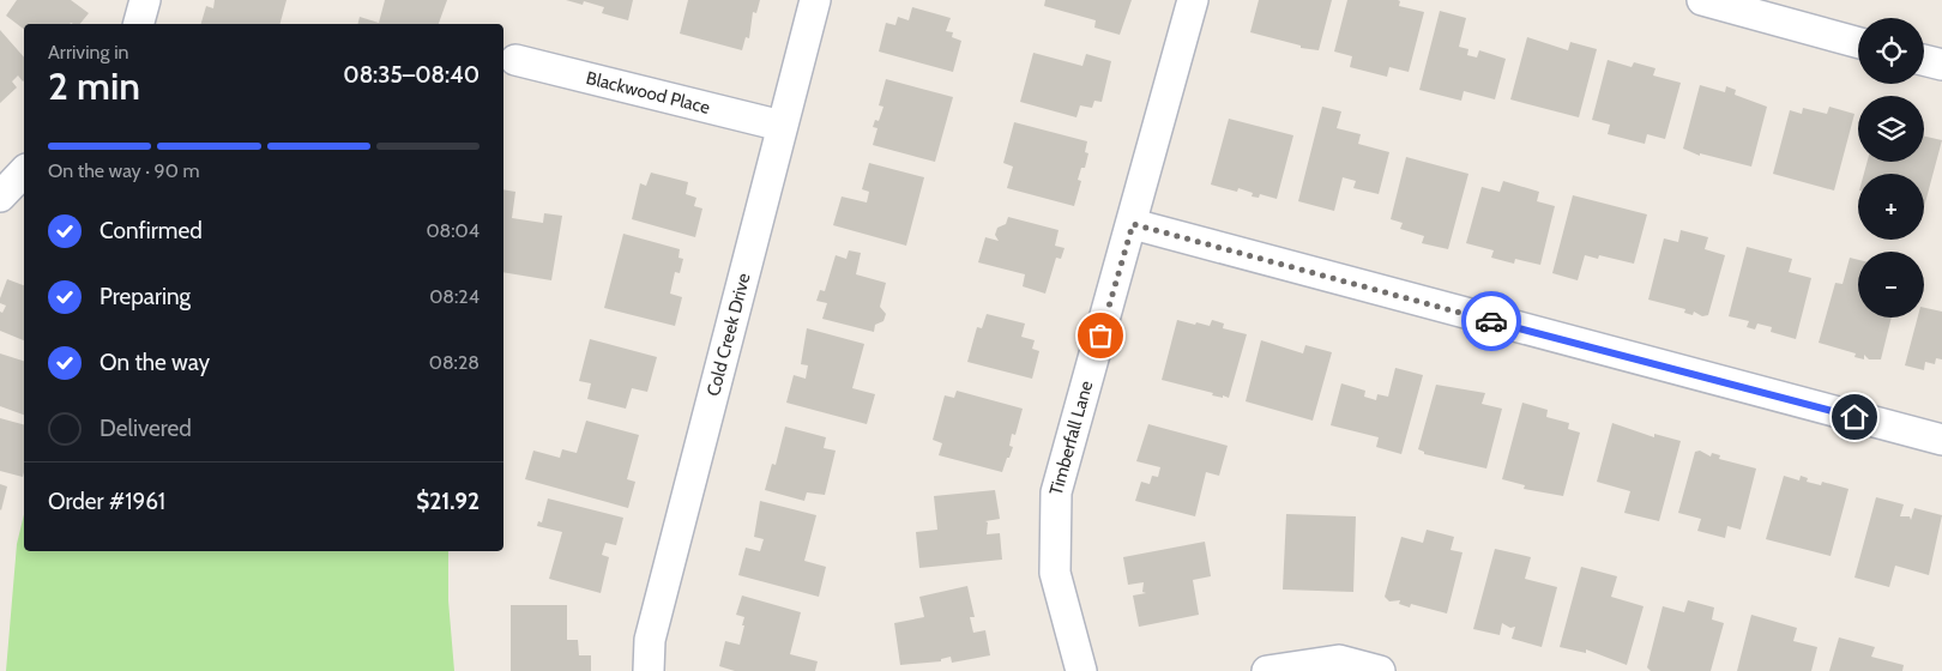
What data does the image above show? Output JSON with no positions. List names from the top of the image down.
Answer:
{
  "streets": {
    "street": ["Blackwood Place", "Cold Creek Drive", "Timberfall Lane"]
  },
  "crossings": [
    ["Blackwood Place", "Cold Creek Drive"]
  ],
  "page": {
    "map_buttons": ["+", "−"],
    "heading": ["2 min", "Arriving in", "08:35–08:40"],
    "panel": ["Order #1961", "$21.92"],
    "bar": "On the way · 90 m",
    "list": [
      ["Confirmed", "08:04"],
      ["Preparing", "08:24"],
      ["On the way", "08:28"],
      "Delivered"
    ]
  }
}
